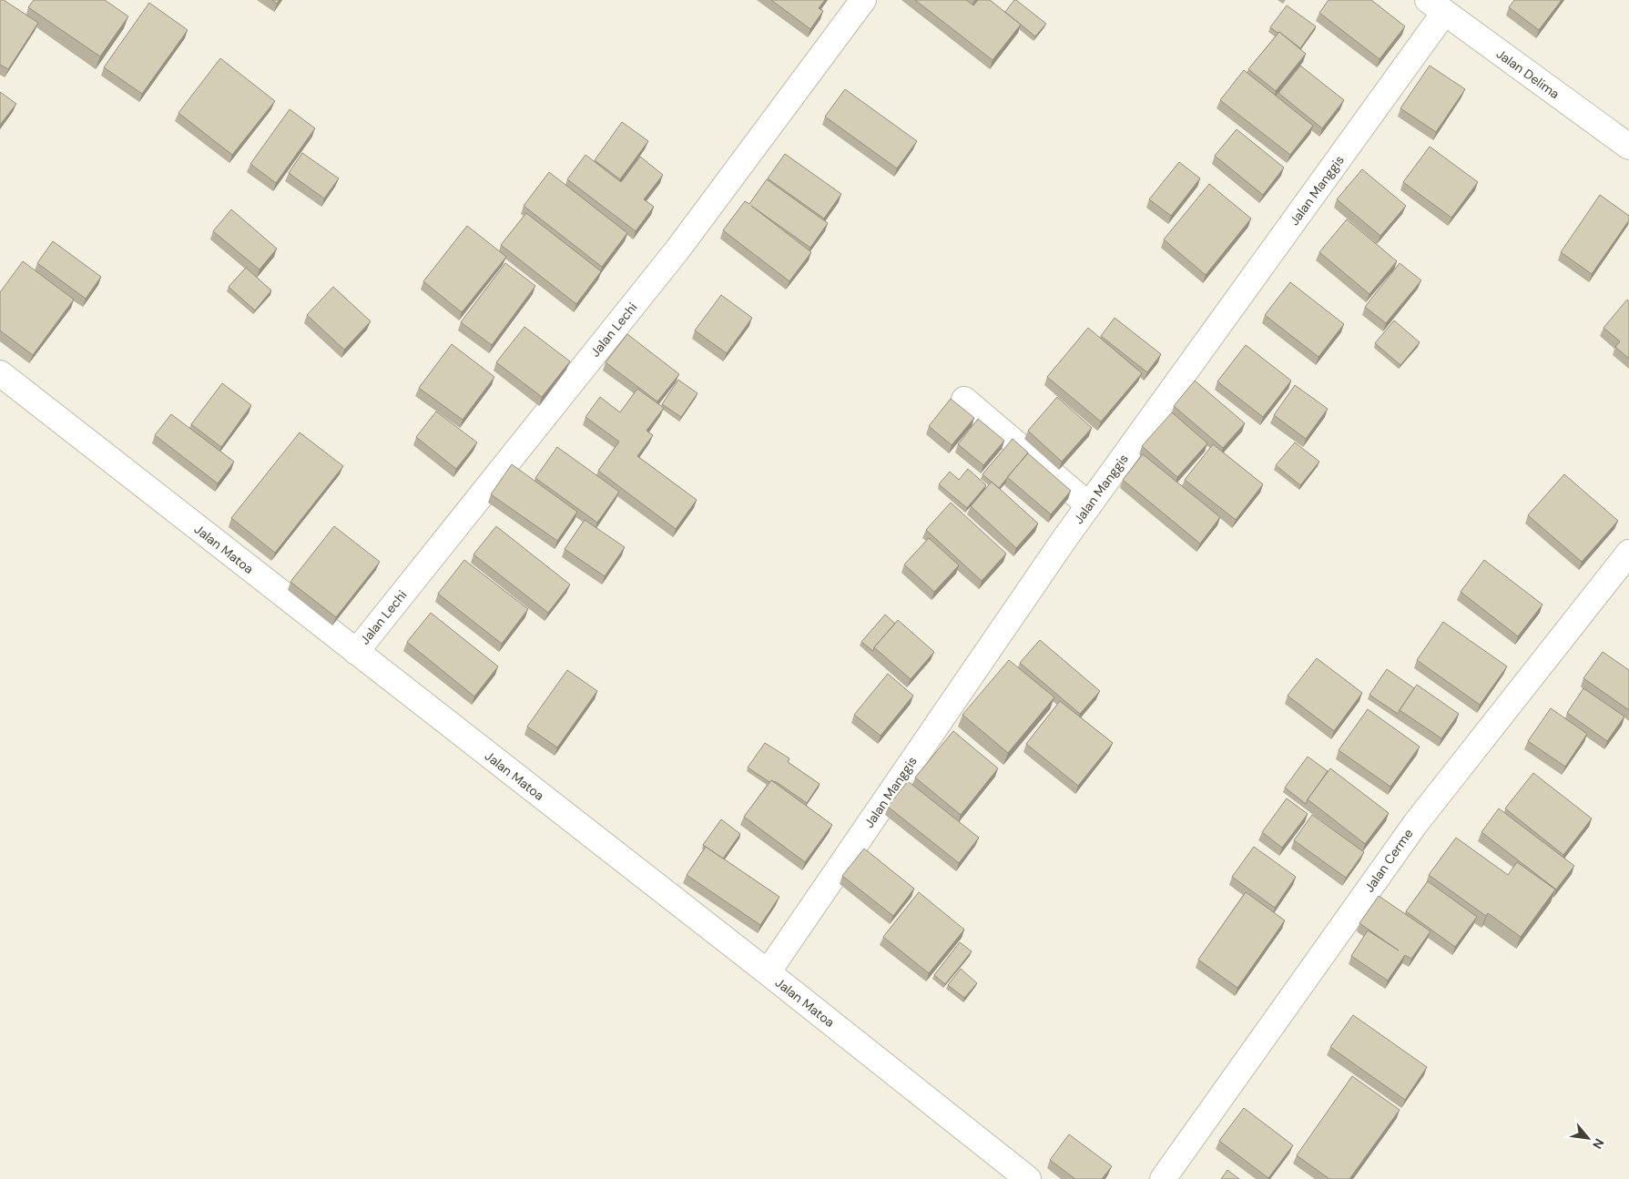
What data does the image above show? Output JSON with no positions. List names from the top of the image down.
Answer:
{
  "streets": {
    "street": [
      "Jalan Delima",
      "Jalan Manggis",
      "Jalan Lechi",
      "Jalan Matoa",
      "Jalan Cerme"
    ]
  },
  "crossings": [
    ["Jalan Delima", "Jalan Manggis"],
    ["Jalan Manggis", "Jalan Matoa"],
    ["Jalan Lechi", "Jalan Matoa"]
  ],
  "north": "bottom right"
}
